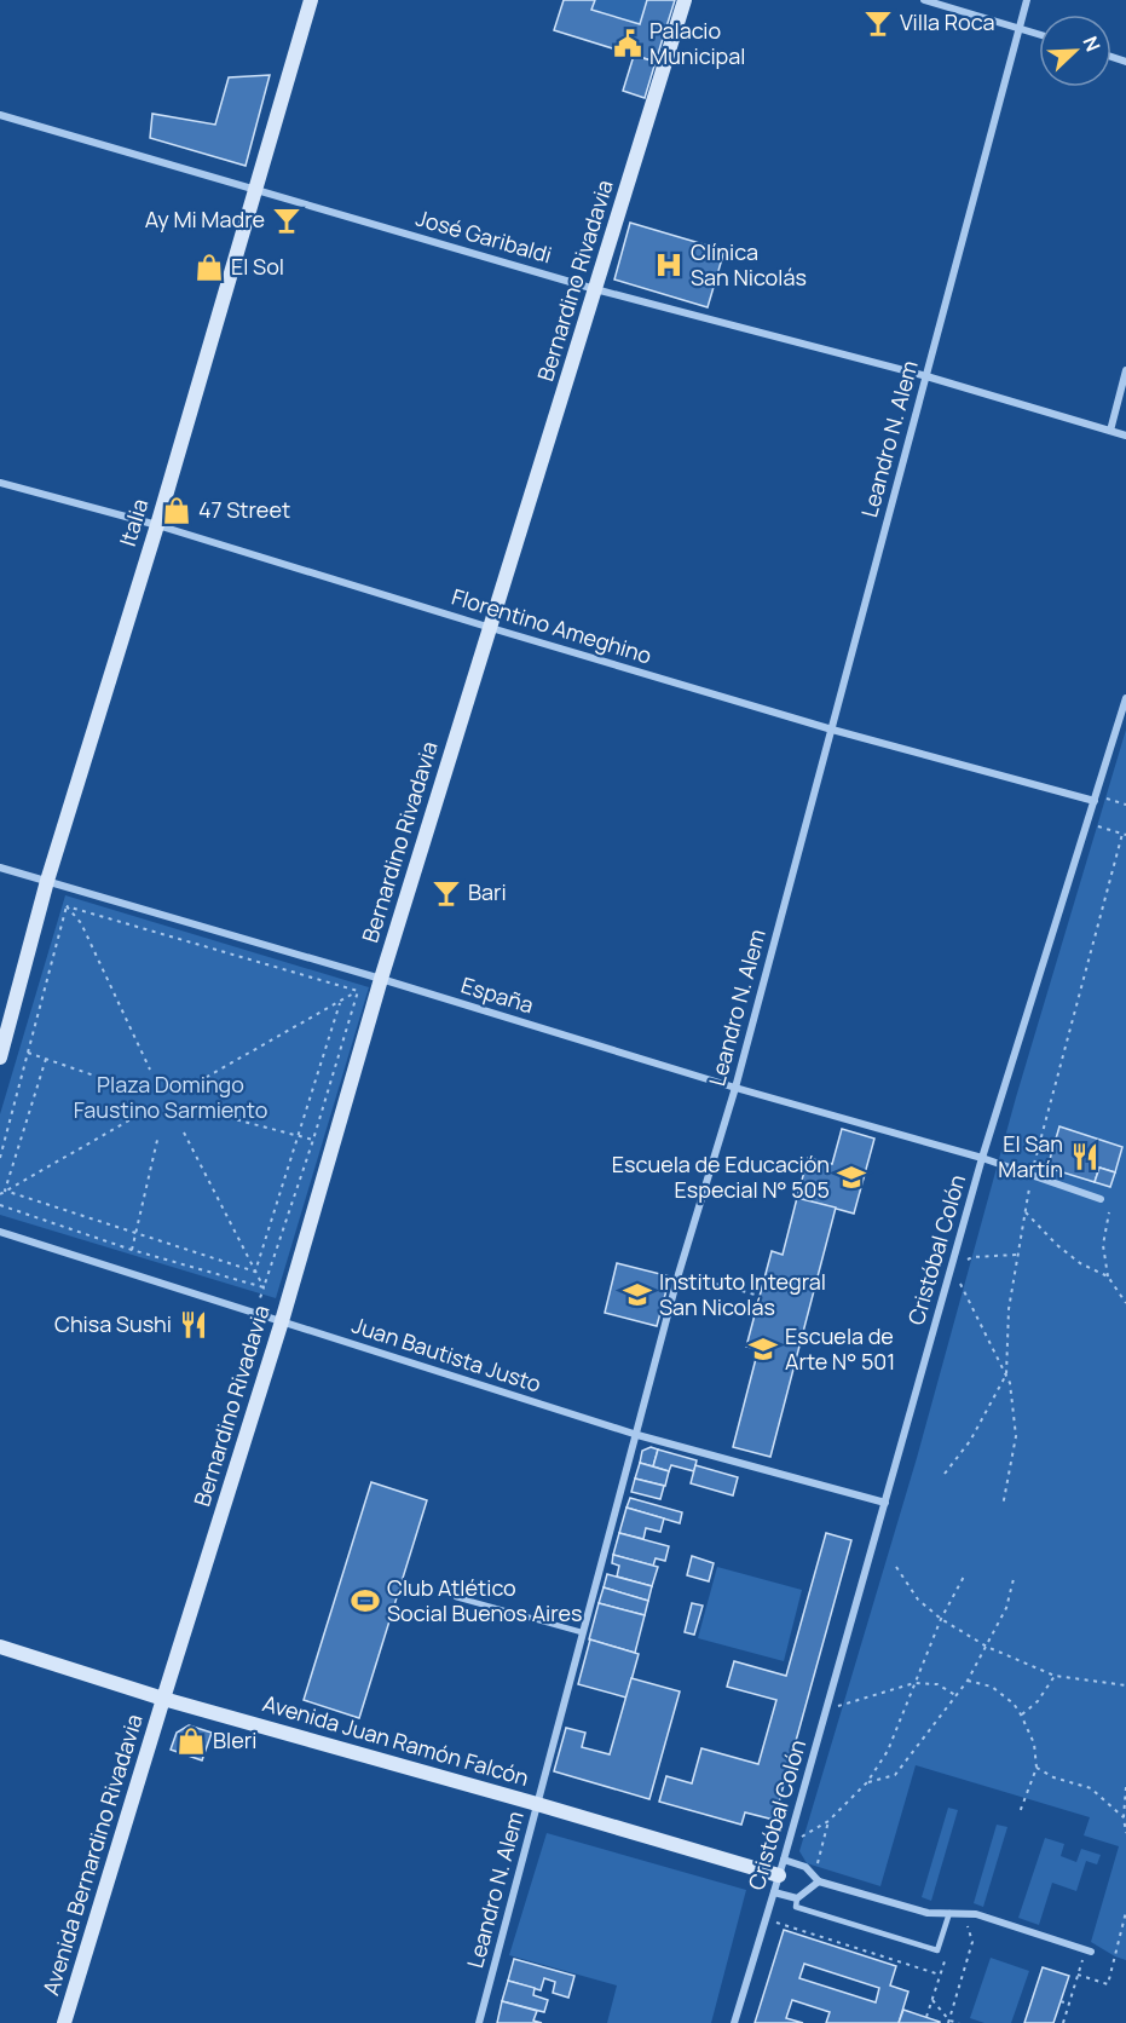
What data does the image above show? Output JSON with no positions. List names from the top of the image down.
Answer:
{
  "streets": {
    "street": [
      "José Garibaldi",
      "Bernardino Rivadavia",
      "Leandro N. Alem",
      "Italia",
      "Florentino Ameghino",
      "España",
      "Cristóbal Colón",
      "Juan Bautista Justo",
      "Avenida Juan Ramón Falcón",
      "Avenida Bernardino Rivadavia"
    ]
  },
  "crossings": [
    ["José Garibaldi", "Bernardino Rivadavia"],
    ["José Garibaldi", "Leandro N. Alem"],
    ["José Garibaldi", "Italia"],
    ["Bernardino Rivadavia", "Florentino Ameghino"],
    ["Bernardino Rivadavia", "España"],
    ["Bernardino Rivadavia", "Juan Bautista Justo"],
    ["Bernardino Rivadavia", "Avenida Juan Ramón Falcón"],
    ["Bernardino Rivadavia", "Avenida Bernardino Rivadavia"],
    ["Leandro N. Alem", "Florentino Ameghino"],
    ["Leandro N. Alem", "España"],
    ["Leandro N. Alem", "Juan Bautista Justo"],
    ["Leandro N. Alem", "Avenida Juan Ramón Falcón"],
    ["Italia", "Florentino Ameghino"],
    ["Italia", "España"],
    ["Florentino Ameghino", "Cristóbal Colón"],
    ["España", "Cristóbal Colón"],
    ["Cristóbal Colón", "Juan Bautista Justo"],
    ["Cristóbal Colón", "Avenida Juan Ramón Falcón"],
    ["Avenida Juan Ramón Falcón", "Avenida Bernardino Rivadavia"]
  ],
  "parks": ["Plaza Domingo Faustino Sarmiento"],
  "places": {
    "bar": ["Villa Roca", "Ay Mi Madre", "Bari"],
    "public building": ["Palacio Municipal"],
    "hospital": ["Clínica San Nicolás"],
    "shop": ["El Sol", "47 Street", "Bleri"],
    "restaurant": ["El San Martín", "Chisa Sushi"],
    "school or university": ["Escuela de Educación Especial N° 505", "Instituto Integral San Nicolás", "Escuela de Arte N° 501"],
    "sports": ["Club Atlético Social Buenos Aires"]
  },
  "north": "top right"
}
